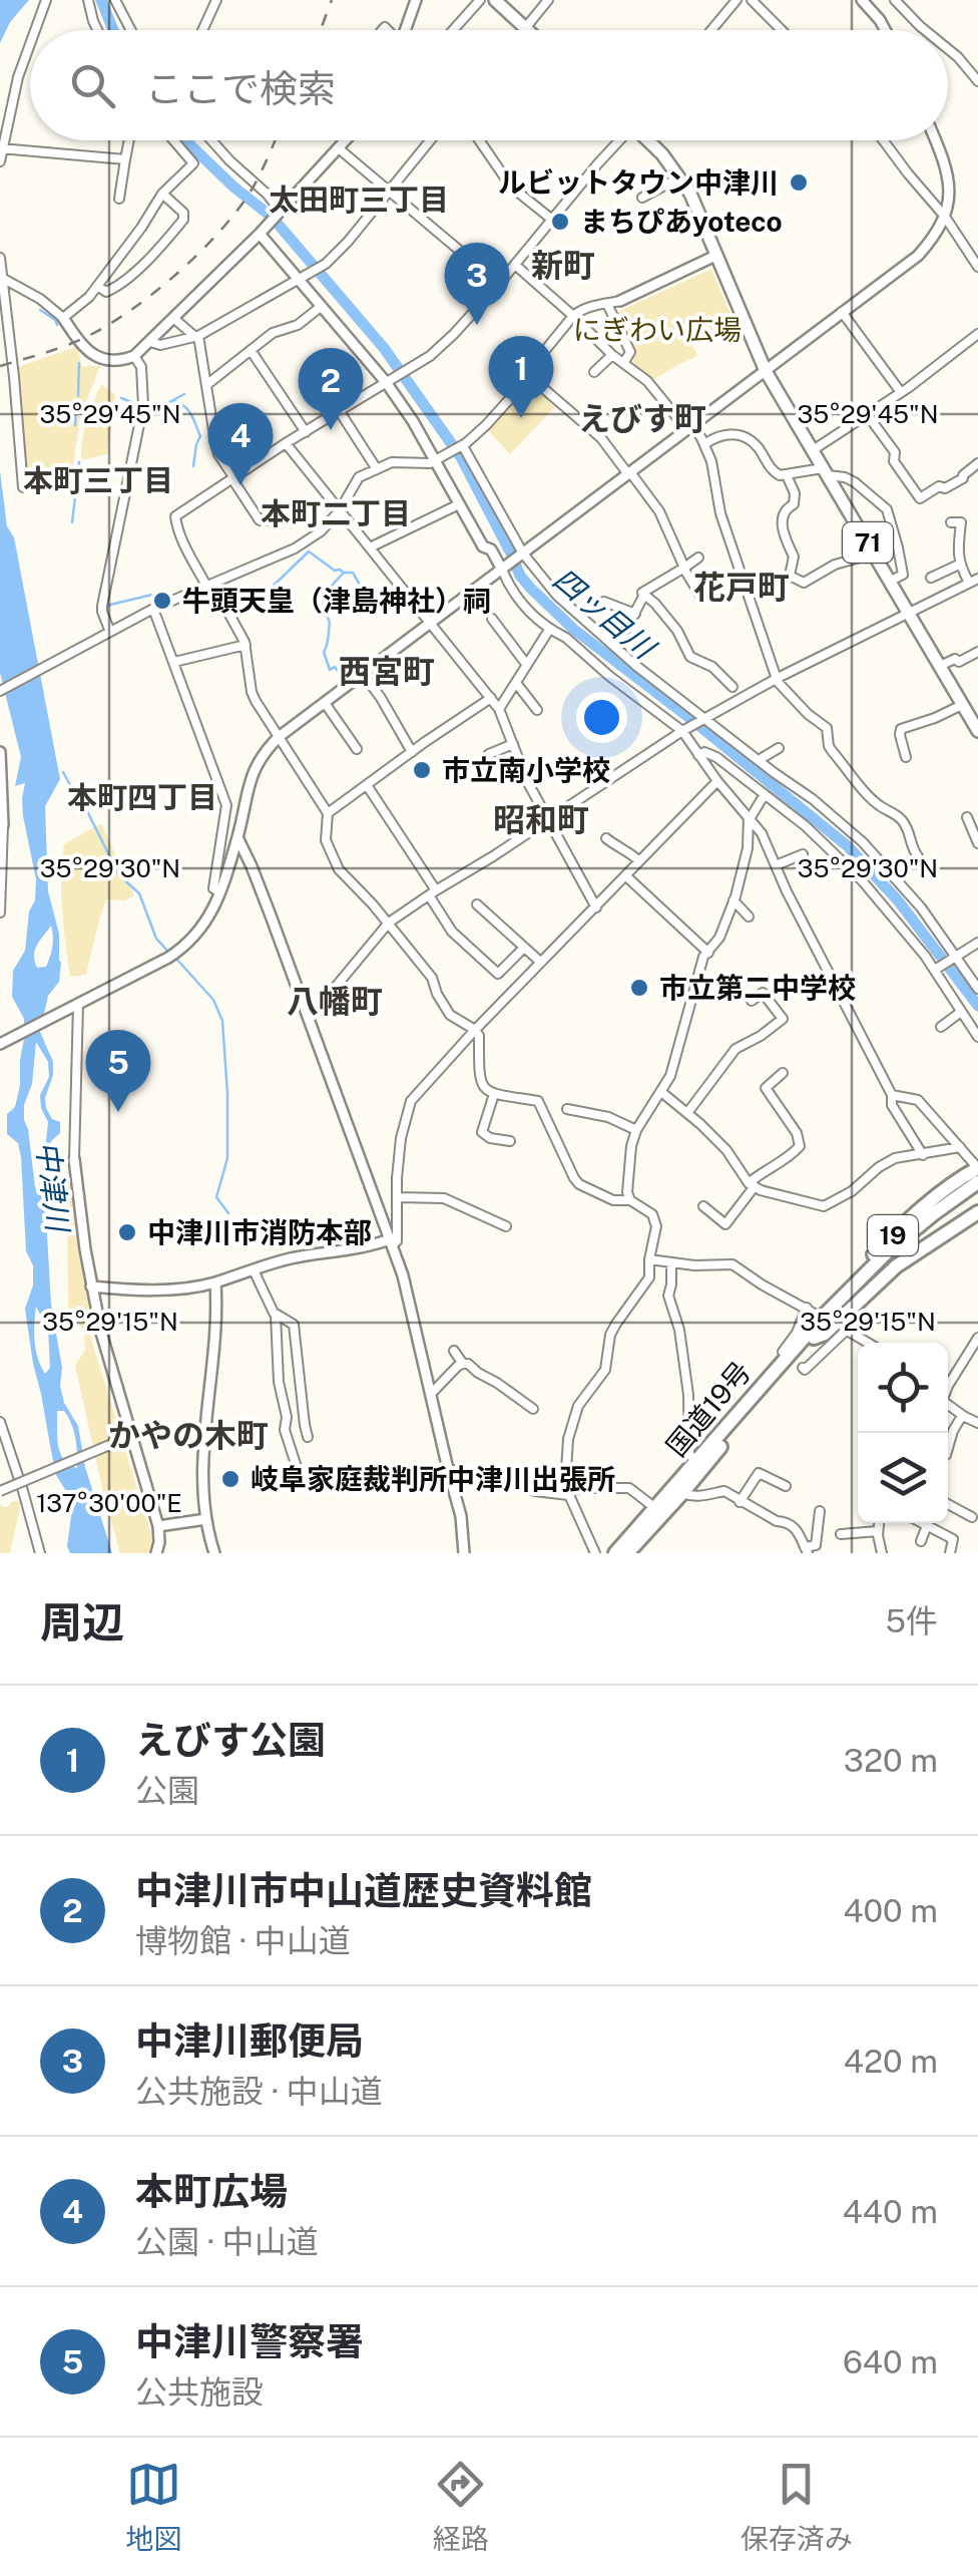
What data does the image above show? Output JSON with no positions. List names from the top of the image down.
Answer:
{
  "streets": {
    "highway": ["19", "国道19号"],
    "main road": ["71"]
  },
  "crossings": [
    ["19", "国道19号"]
  ],
  "districts": [
    "太田町三丁目",
    "新町",
    "えびす町",
    "本町三丁目",
    "本町二丁目",
    "花戸町",
    "西宮町",
    "本町四丁目",
    "昭和町",
    "八幡町",
    "かやの木町"
  ],
  "water": ["四ッ目川", "中津川"],
  "parks": ["にぎわい広場"],
  "places": [
    "ルビットタウン中津川",
    "まちぴあyoteco",
    "牛頭天皇（津島神社）祠",
    "市立南小学校",
    "市立第二中学校",
    "中津川市消防本部",
    "岐阜家庭裁判所中津川出張所"
  ],
  "page": {
    "search": "ここで検索",
    "pins": [
      "3",
      "1",
      "2",
      "4",
      "5"
    ],
    "heading": ["周辺", "5件"],
    "list": [
      {
        "mark": "1",
        "name": "えびす公園",
        "note": "公園",
        "value": "320 m"
      },
      {
        "mark": "2",
        "name": "中津川市中山道歴史資料館",
        "note": "博物館 · 中山道",
        "value": "400 m"
      },
      {
        "mark": "3",
        "name": "中津川郵便局",
        "note": "公共施設 · 中山道",
        "value": "420 m"
      },
      {
        "mark": "4",
        "name": "本町広場",
        "note": "公園 · 中山道",
        "value": "440 m"
      },
      {
        "mark": "5",
        "name": "中津川警察署",
        "note": "公共施設",
        "value": "640 m"
      }
    ],
    "nav": ["地図", "経路", "保存済み"]
  },
  "coordinates": [
    "35°29'45\"N",
    "35°29'30\"N",
    "35°29'15\"N",
    "137°30'00\"E"
  ]
}
